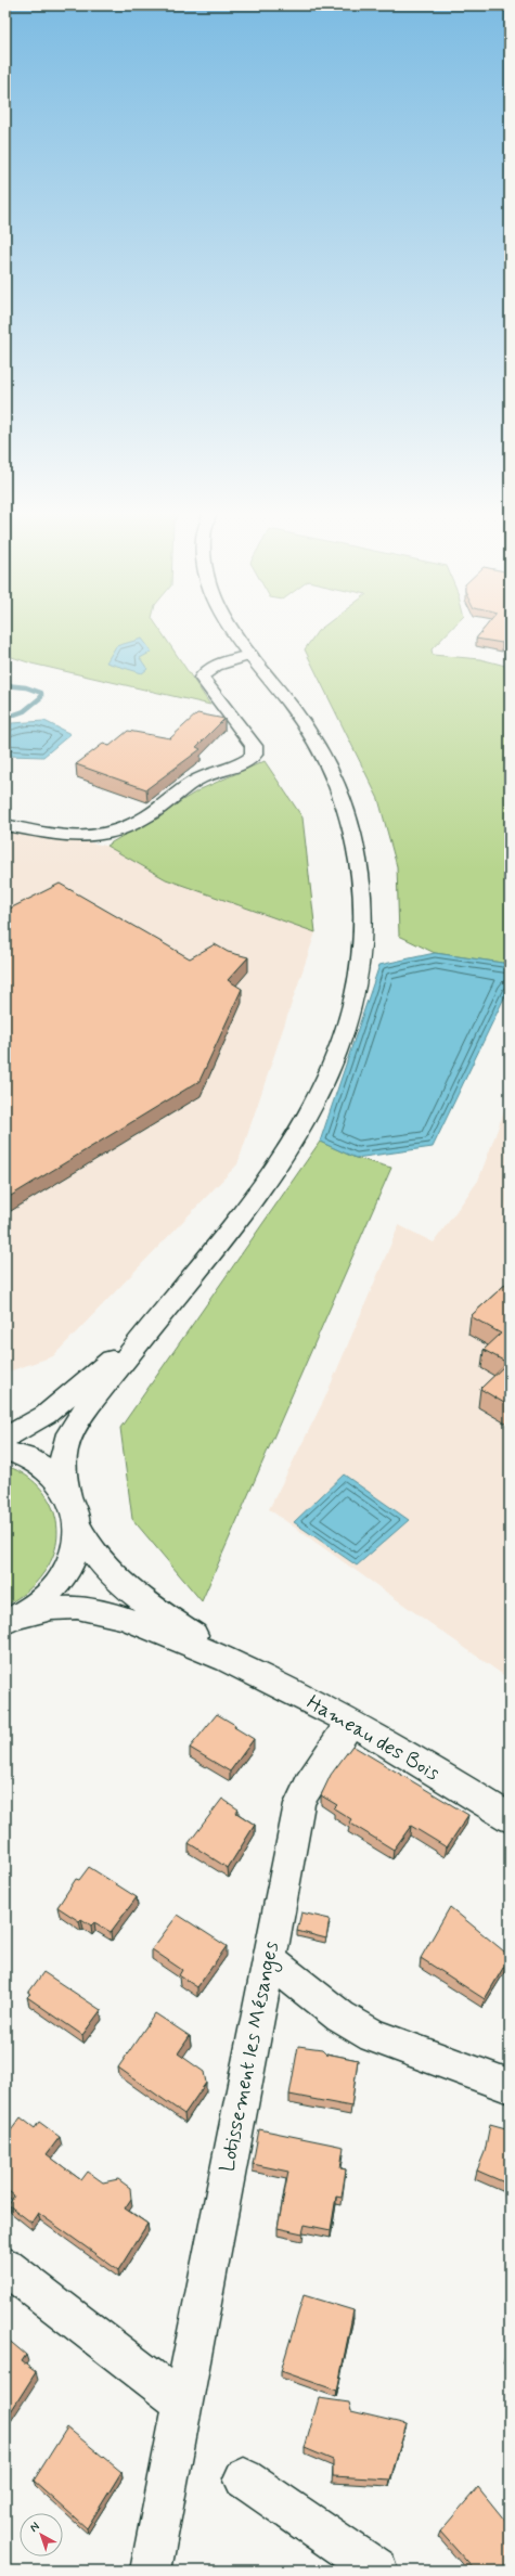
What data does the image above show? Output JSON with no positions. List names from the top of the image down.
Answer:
{
  "streets": {
    "main road": ["Hameau des Bois", "Lotissement les Mésanges"]
  },
  "crossings": [
    ["Hameau des Bois", "Lotissement les Mésanges"]
  ],
  "north": "top left"
}
